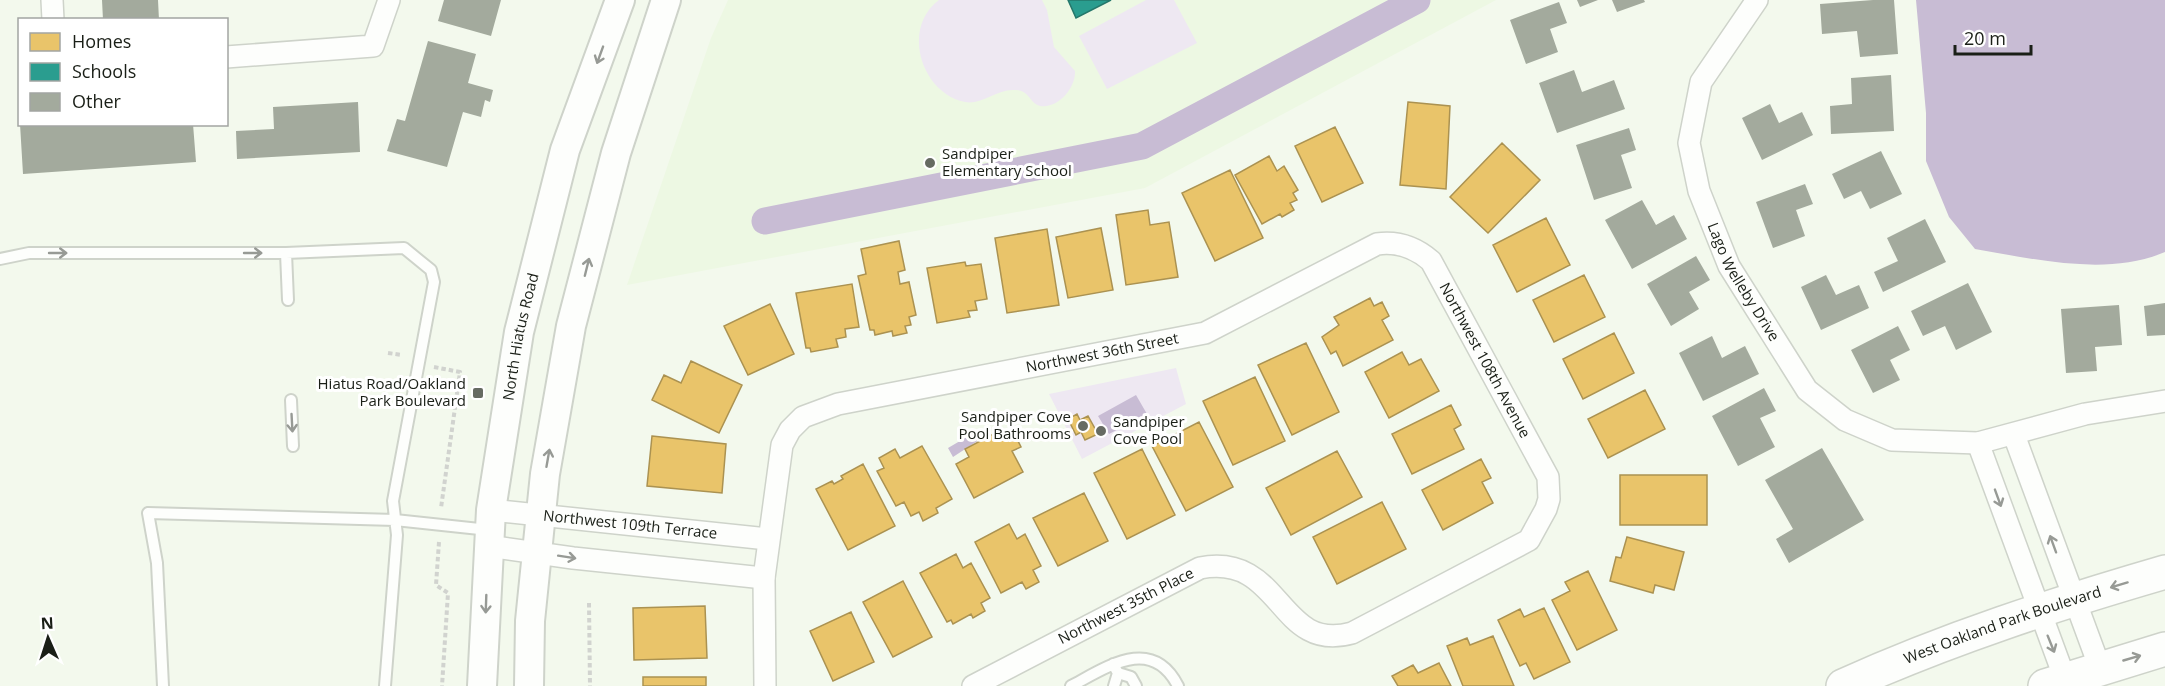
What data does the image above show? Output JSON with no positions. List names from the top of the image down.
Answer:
{
  "streets": {
    "main road": ["North Hiatus Road", "West Oakland Park Boulevard"],
    "street": [
      "Lago Welleby Drive",
      "Northwest 36th Street",
      "Northwest 108th Avenue",
      "Northwest 109th Terrace",
      "Northwest 35th Place"
    ]
  },
  "crossings": [
    ["North Hiatus Road", "Northwest 109th Terrace"],
    ["Northwest 36th Street", "Northwest 108th Avenue"],
    ["Northwest 36th Street", "Northwest 109th Terrace"],
    ["Northwest 108th Avenue", "Northwest 35th Place"]
  ],
  "places": {
    "other": ["Sandpiper Elementary School", "Sandpiper Cove Pool Bathrooms", "Sandpiper Cove Pool"],
    "transit": ["Hiatus Road/Oakland Park Boulevard"]
  },
  "legend": ["Homes", "Schools", "Other"],
  "scale_bar": "20 m",
  "north": "top"
}
